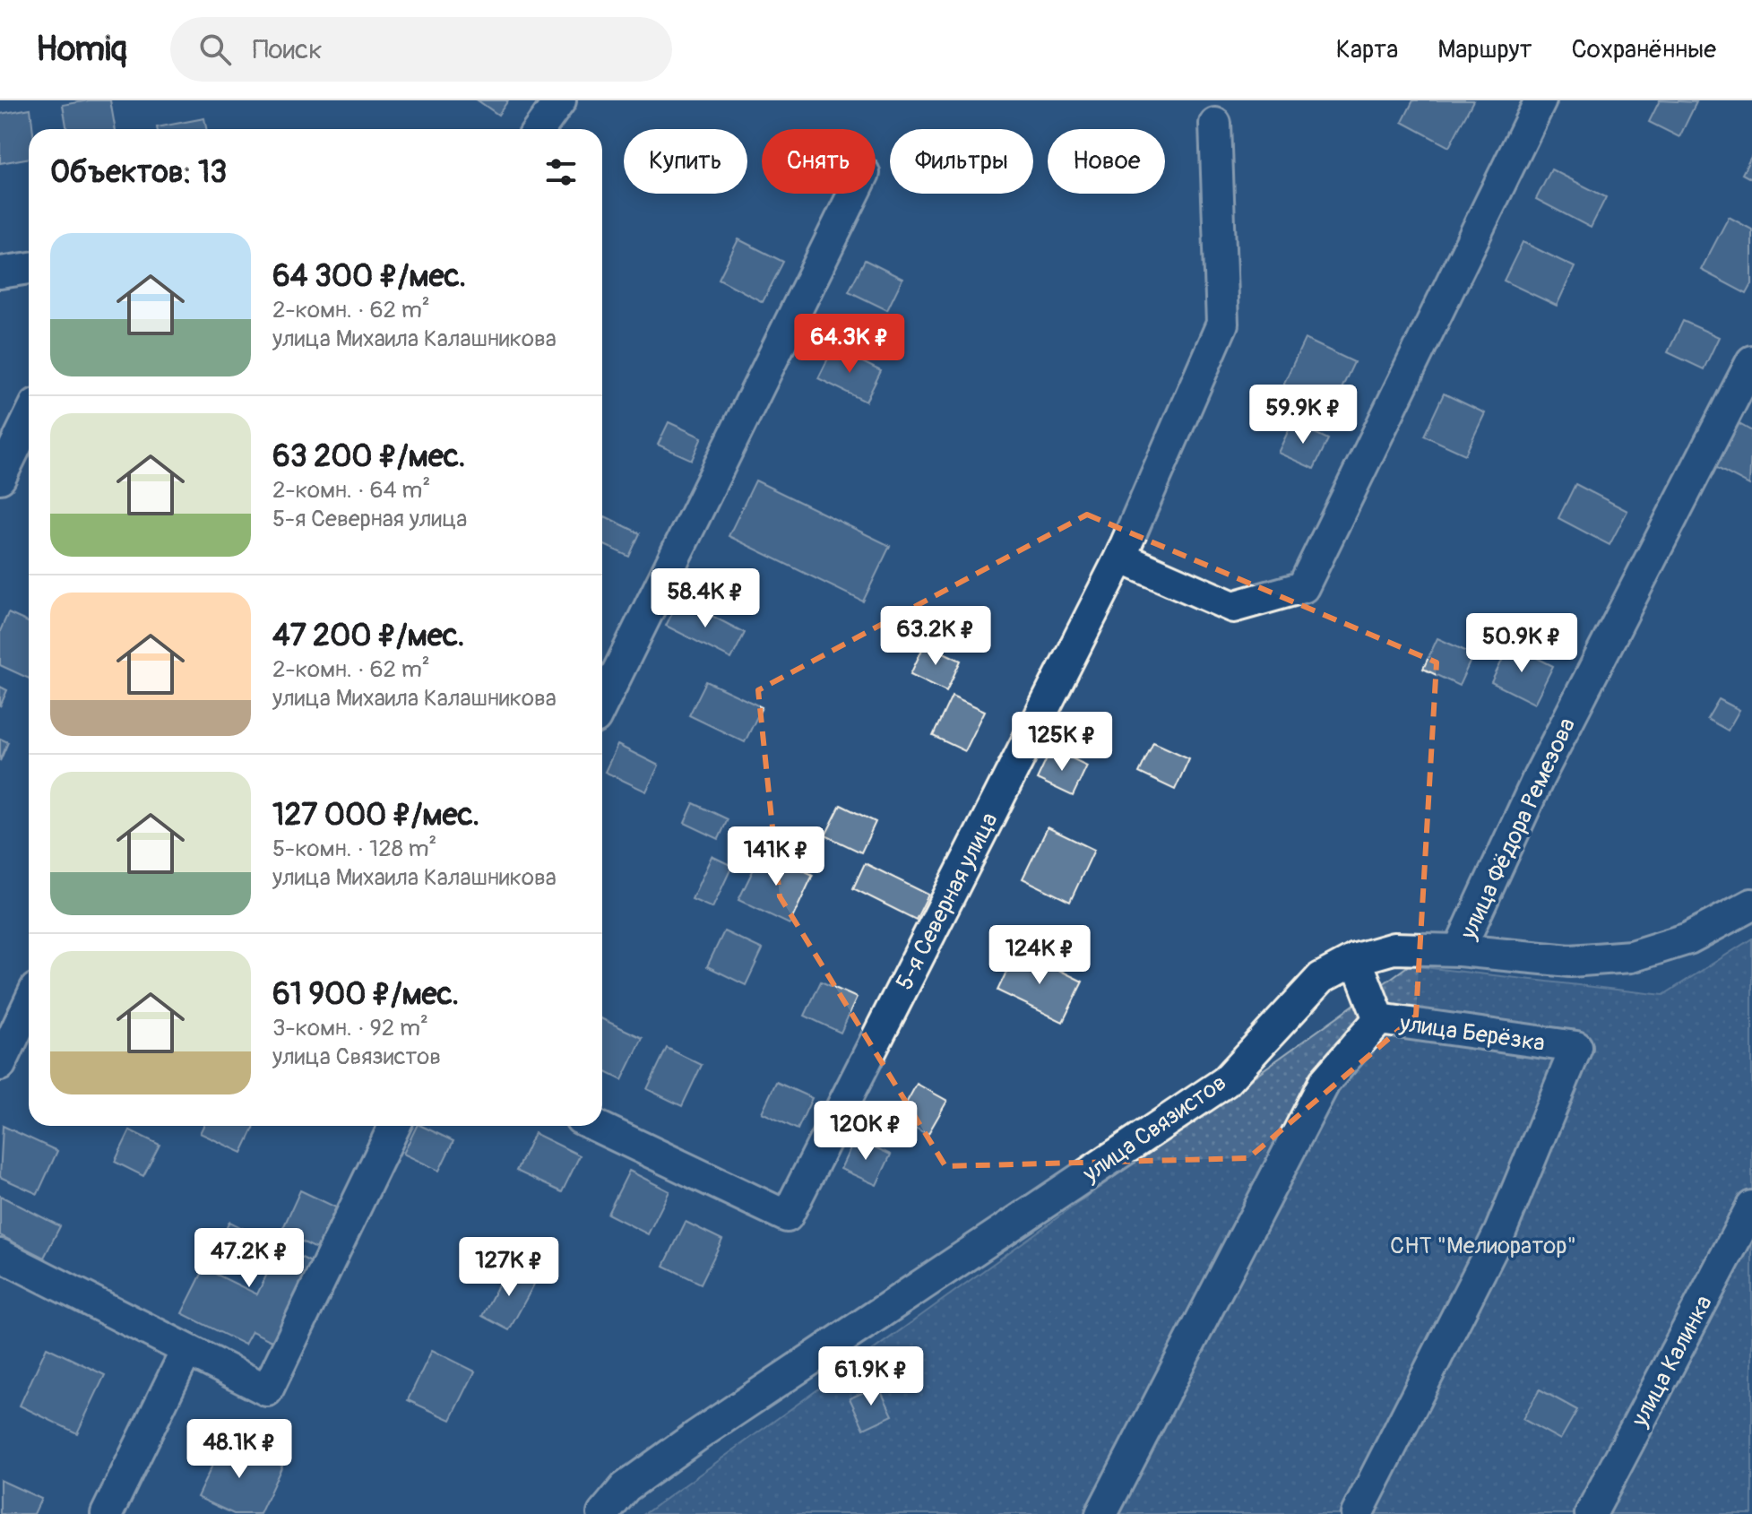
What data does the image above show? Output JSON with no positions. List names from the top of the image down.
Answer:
{
  "streets": {
    "street": [
      "улица Фёдора Ремезова",
      "5-я Северная улица",
      "улица Берёзка",
      "улица Связистов",
      "улица Калинка"
    ]
  },
  "crossings": [
    ["улица Фёдора Ремезова", "улица Связистов"]
  ],
  "parks": ["СНТ \"Мелиоратор\""],
  "page": {
    "header": "Homiq",
    "search": "Поиск",
    "nav": ["Карта", "Маршрут", "Сохранённые"],
    "chip": [
      "Купить",
      "Снять",
      "Фильтры",
      "Новое"
    ],
    "heading": "Объектов: 13",
    "list": [
      {
        "name": "64 300 ₽/мес.",
        "note": "2-комн. · 62 m² · улица Михаила Калашникова"
      },
      {
        "name": "63 200 ₽/мес.",
        "note": "2-комн. · 64 m² · 5-я Северная улица"
      },
      {
        "name": "47 200 ₽/мес.",
        "note": "2-комн. · 62 m² · улица Михаила Калашникова"
      },
      {
        "name": "127 000 ₽/мес.",
        "note": "5-комн. · 128 m² · улица Михаила Калашникова"
      },
      {
        "name": "61 900 ₽/мес.",
        "note": "3-комн. · 92 m² · улица Связистов"
      }
    ],
    "price": [
      "64.3K ₽",
      "59.9K ₽",
      "58.4K ₽",
      "63.2K ₽",
      "50.9K ₽",
      "125K ₽",
      "141K ₽",
      "124K ₽",
      "120K ₽",
      "47.2K ₽",
      "127K ₽",
      "61.9K ₽",
      "48.1K ₽"
    ]
  }
}
